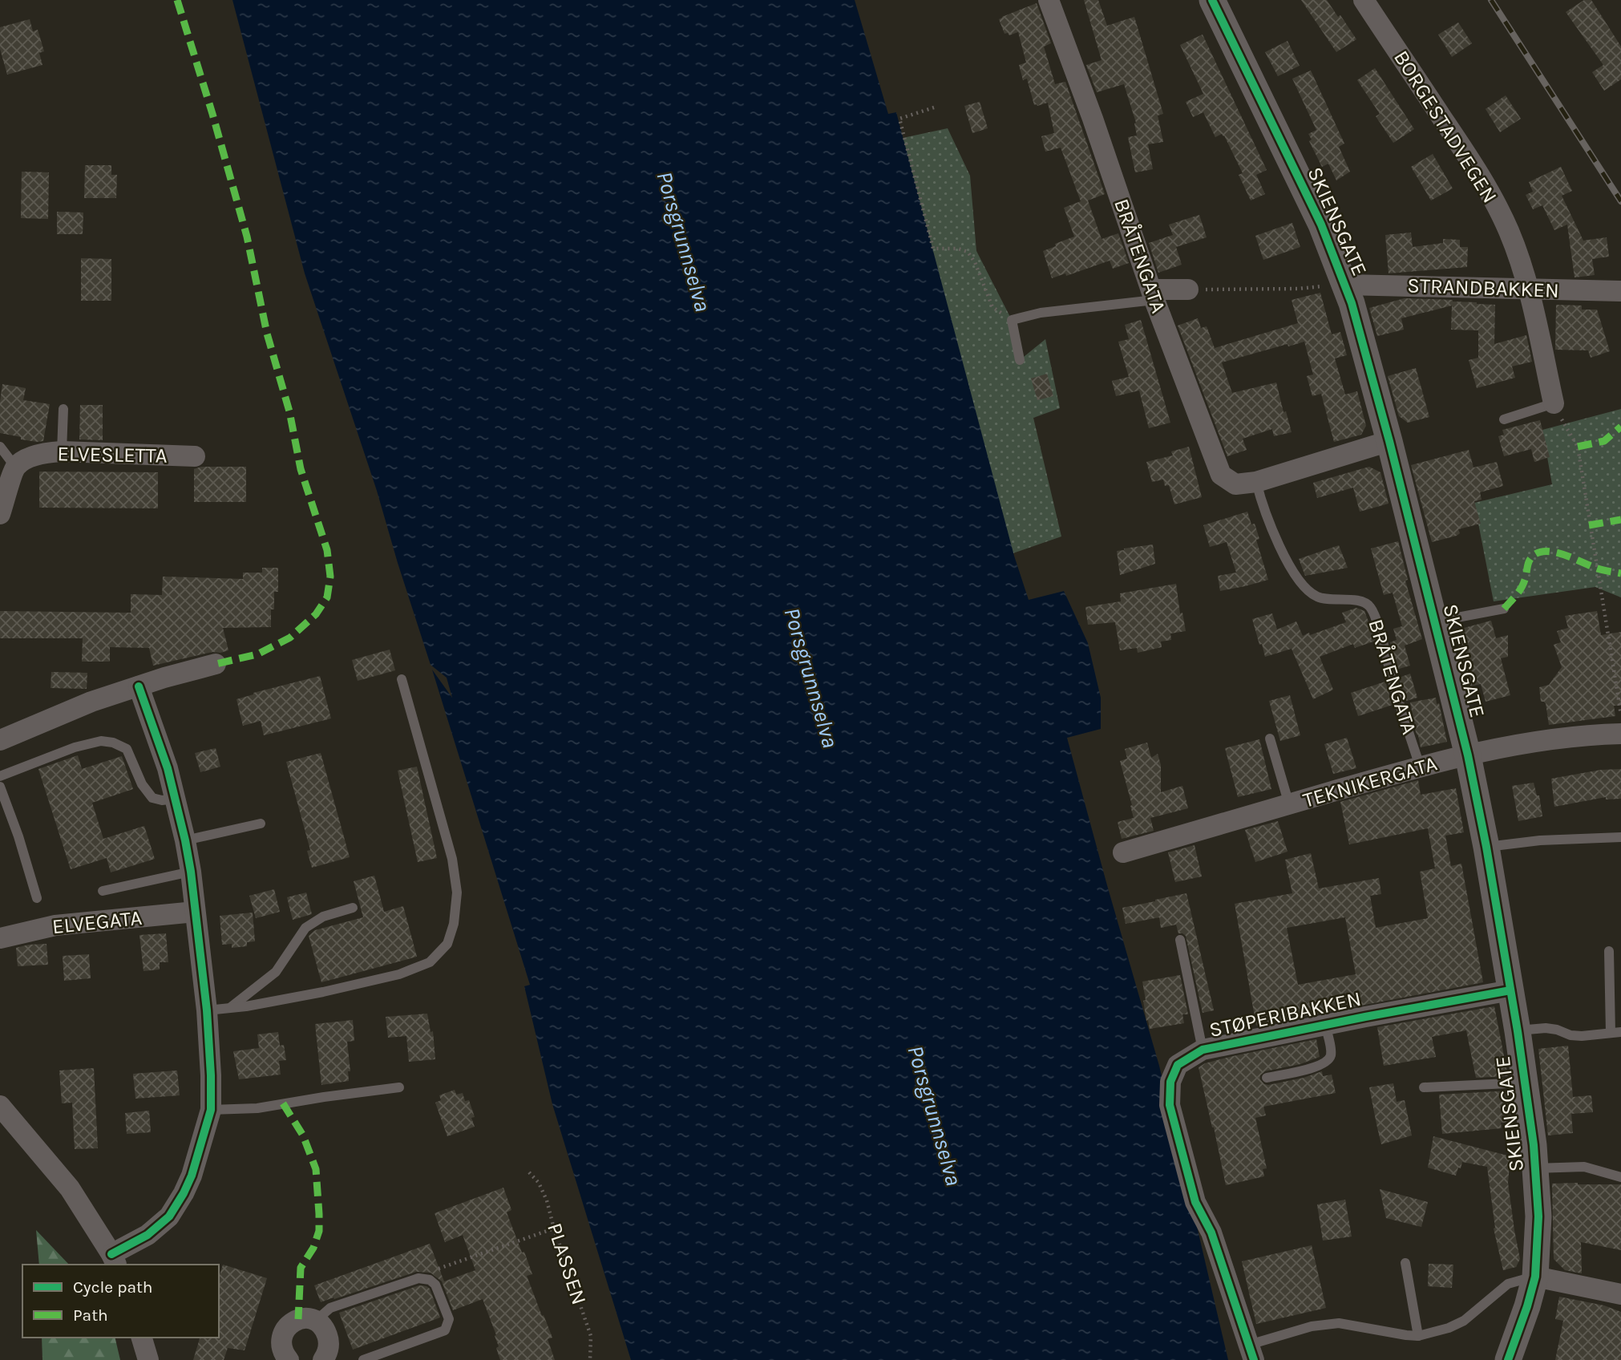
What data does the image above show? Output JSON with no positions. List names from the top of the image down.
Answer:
{
  "streets": {
    "street": [
      "BORGESTADVEGEN",
      "SKIENSGATE",
      "BRÅTENGATA",
      "STRANDBAKKEN",
      "ELVESLETTA",
      "TEKNIKERGATA",
      "ELVEGATA",
      "STØPERIBAKKEN"
    ],
    "path": ["PLASSEN"]
  },
  "crossings": [
    ["BORGESTADVEGEN", "STRANDBAKKEN"],
    ["SKIENSGATE", "BRÅTENGATA"],
    ["SKIENSGATE", "STRANDBAKKEN"],
    ["SKIENSGATE", "TEKNIKERGATA"],
    ["SKIENSGATE", "STØPERIBAKKEN"],
    ["BRÅTENGATA", "TEKNIKERGATA"]
  ],
  "water": ["Porsgrunnselva"],
  "legend": ["Cycle path", "Path"]
}
